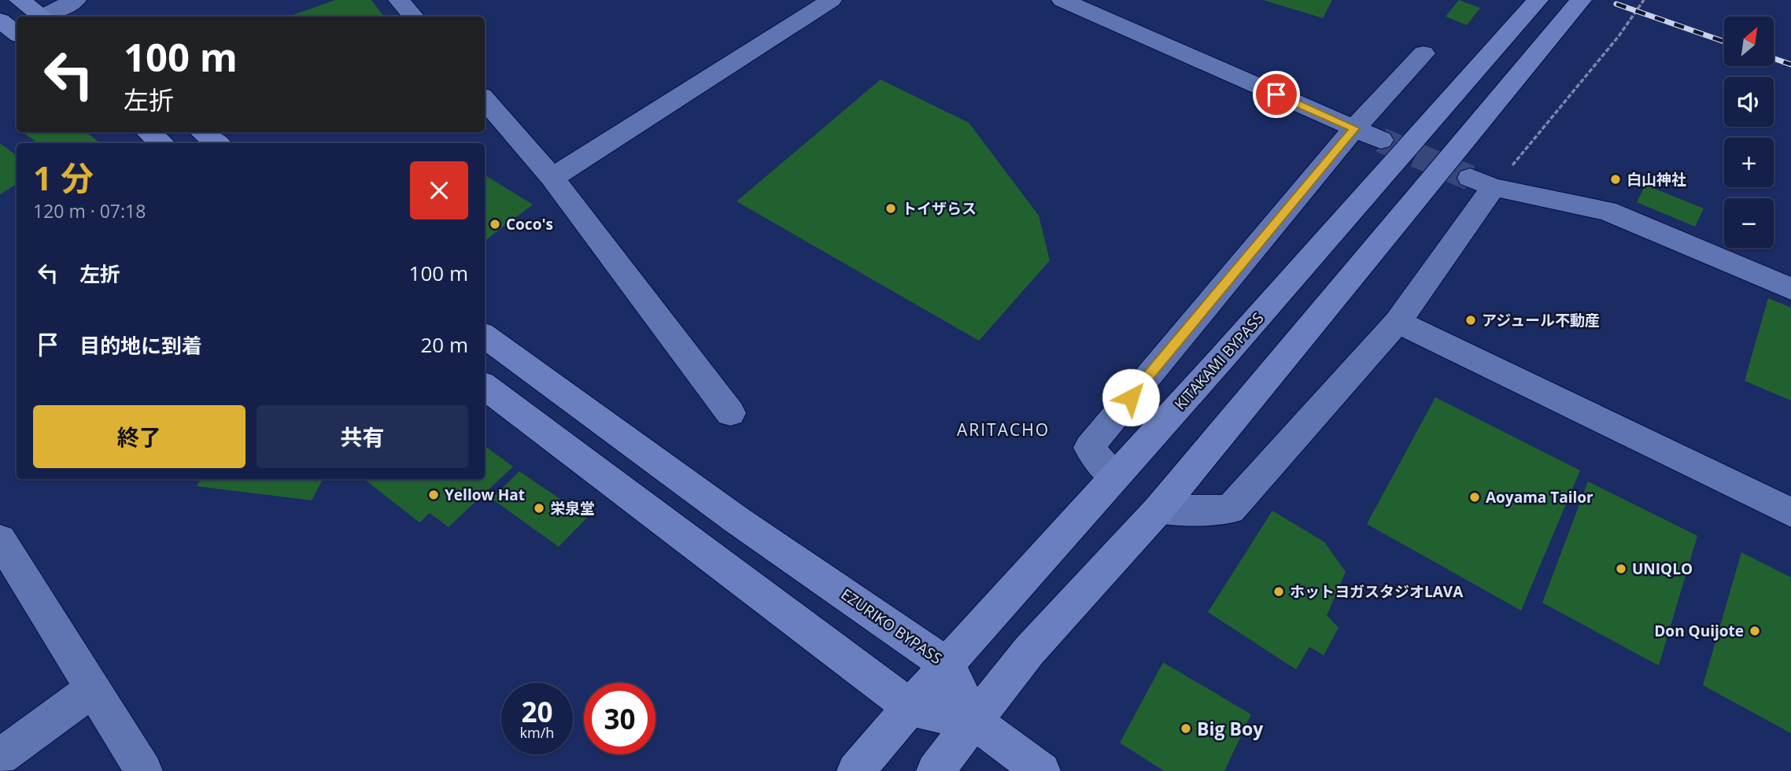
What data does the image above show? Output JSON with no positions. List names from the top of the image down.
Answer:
{
  "streets": {
    "highway": ["KITAKAMI BYPASS", "EZURIKO BYPASS"]
  },
  "crossings": [
    ["KITAKAMI BYPASS", "EZURIKO BYPASS"]
  ],
  "districts": ["ARITACHO"],
  "places": [
    "白山神社",
    "トイザらス",
    "Coco's",
    "アジュール不動産",
    "Yellow Hat",
    "Aoyama Tailor",
    "栄泉堂",
    "UNIQLO",
    "ホットヨガスタジオLAVA",
    "Don Quijote",
    "Big Boy"
  ],
  "north": "top right",
  "page": {
    "map_buttons": ["+", "−"],
    "turn": ["100 m", "左折"],
    "heading": ["1 分", "120 m · 07:18"],
    "list": [
      {
        "name": "左折",
        "value": "100 m"
      },
      {
        "name": "目的地に到着",
        "value": "20 m"
      }
    ],
    "buttons": ["終了", "共有"],
    "speed": "20 km/h",
    "limit": "30"
  }
}
